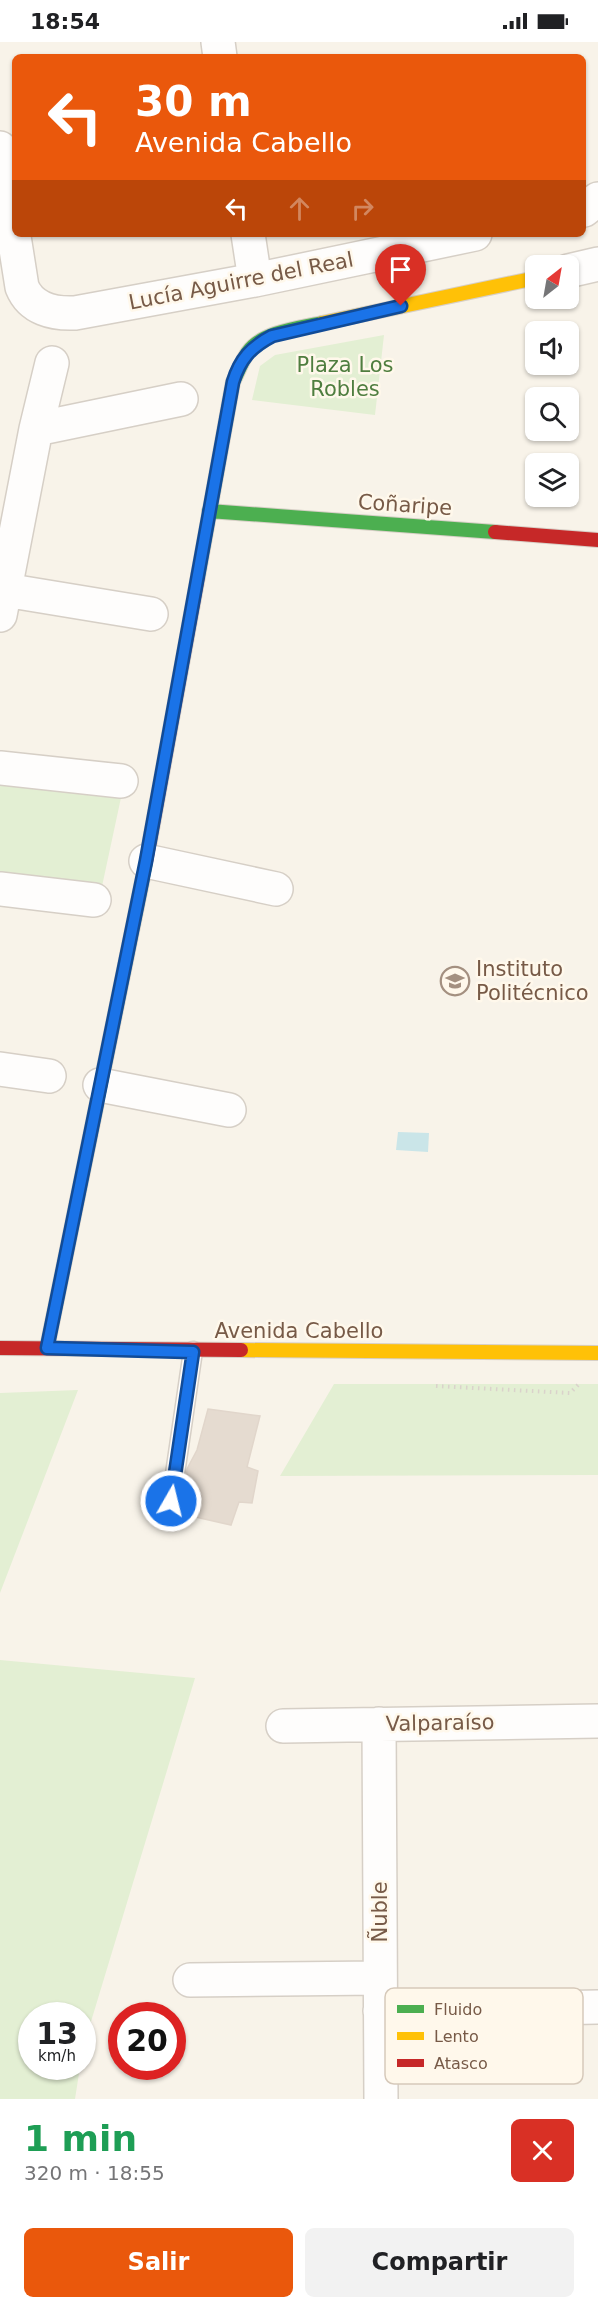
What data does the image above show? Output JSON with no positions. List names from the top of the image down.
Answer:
{
  "streets": {
    "street": [
      "Lucía Aguirre del Real",
      "Coñaripe",
      "Avenida Cabello",
      "Valparaíso",
      "Ñuble"
    ]
  },
  "crossings": [
    ["Valparaíso", "Ñuble"]
  ],
  "parks": ["Plaza Los Robles"],
  "places": {
    "school or university": ["Instituto Politécnico"]
  },
  "legend": ["Fluido", "Lento", "Atasco"],
  "north": "top right",
  "page": {
    "status": "18:54",
    "turn": ["30 m", "Avenida Cabello"],
    "speed": "13 km/h",
    "limit": "20",
    "heading": ["1 min", "320 m · 18:55"],
    "buttons": ["Salir", "Compartir"]
  }
}
